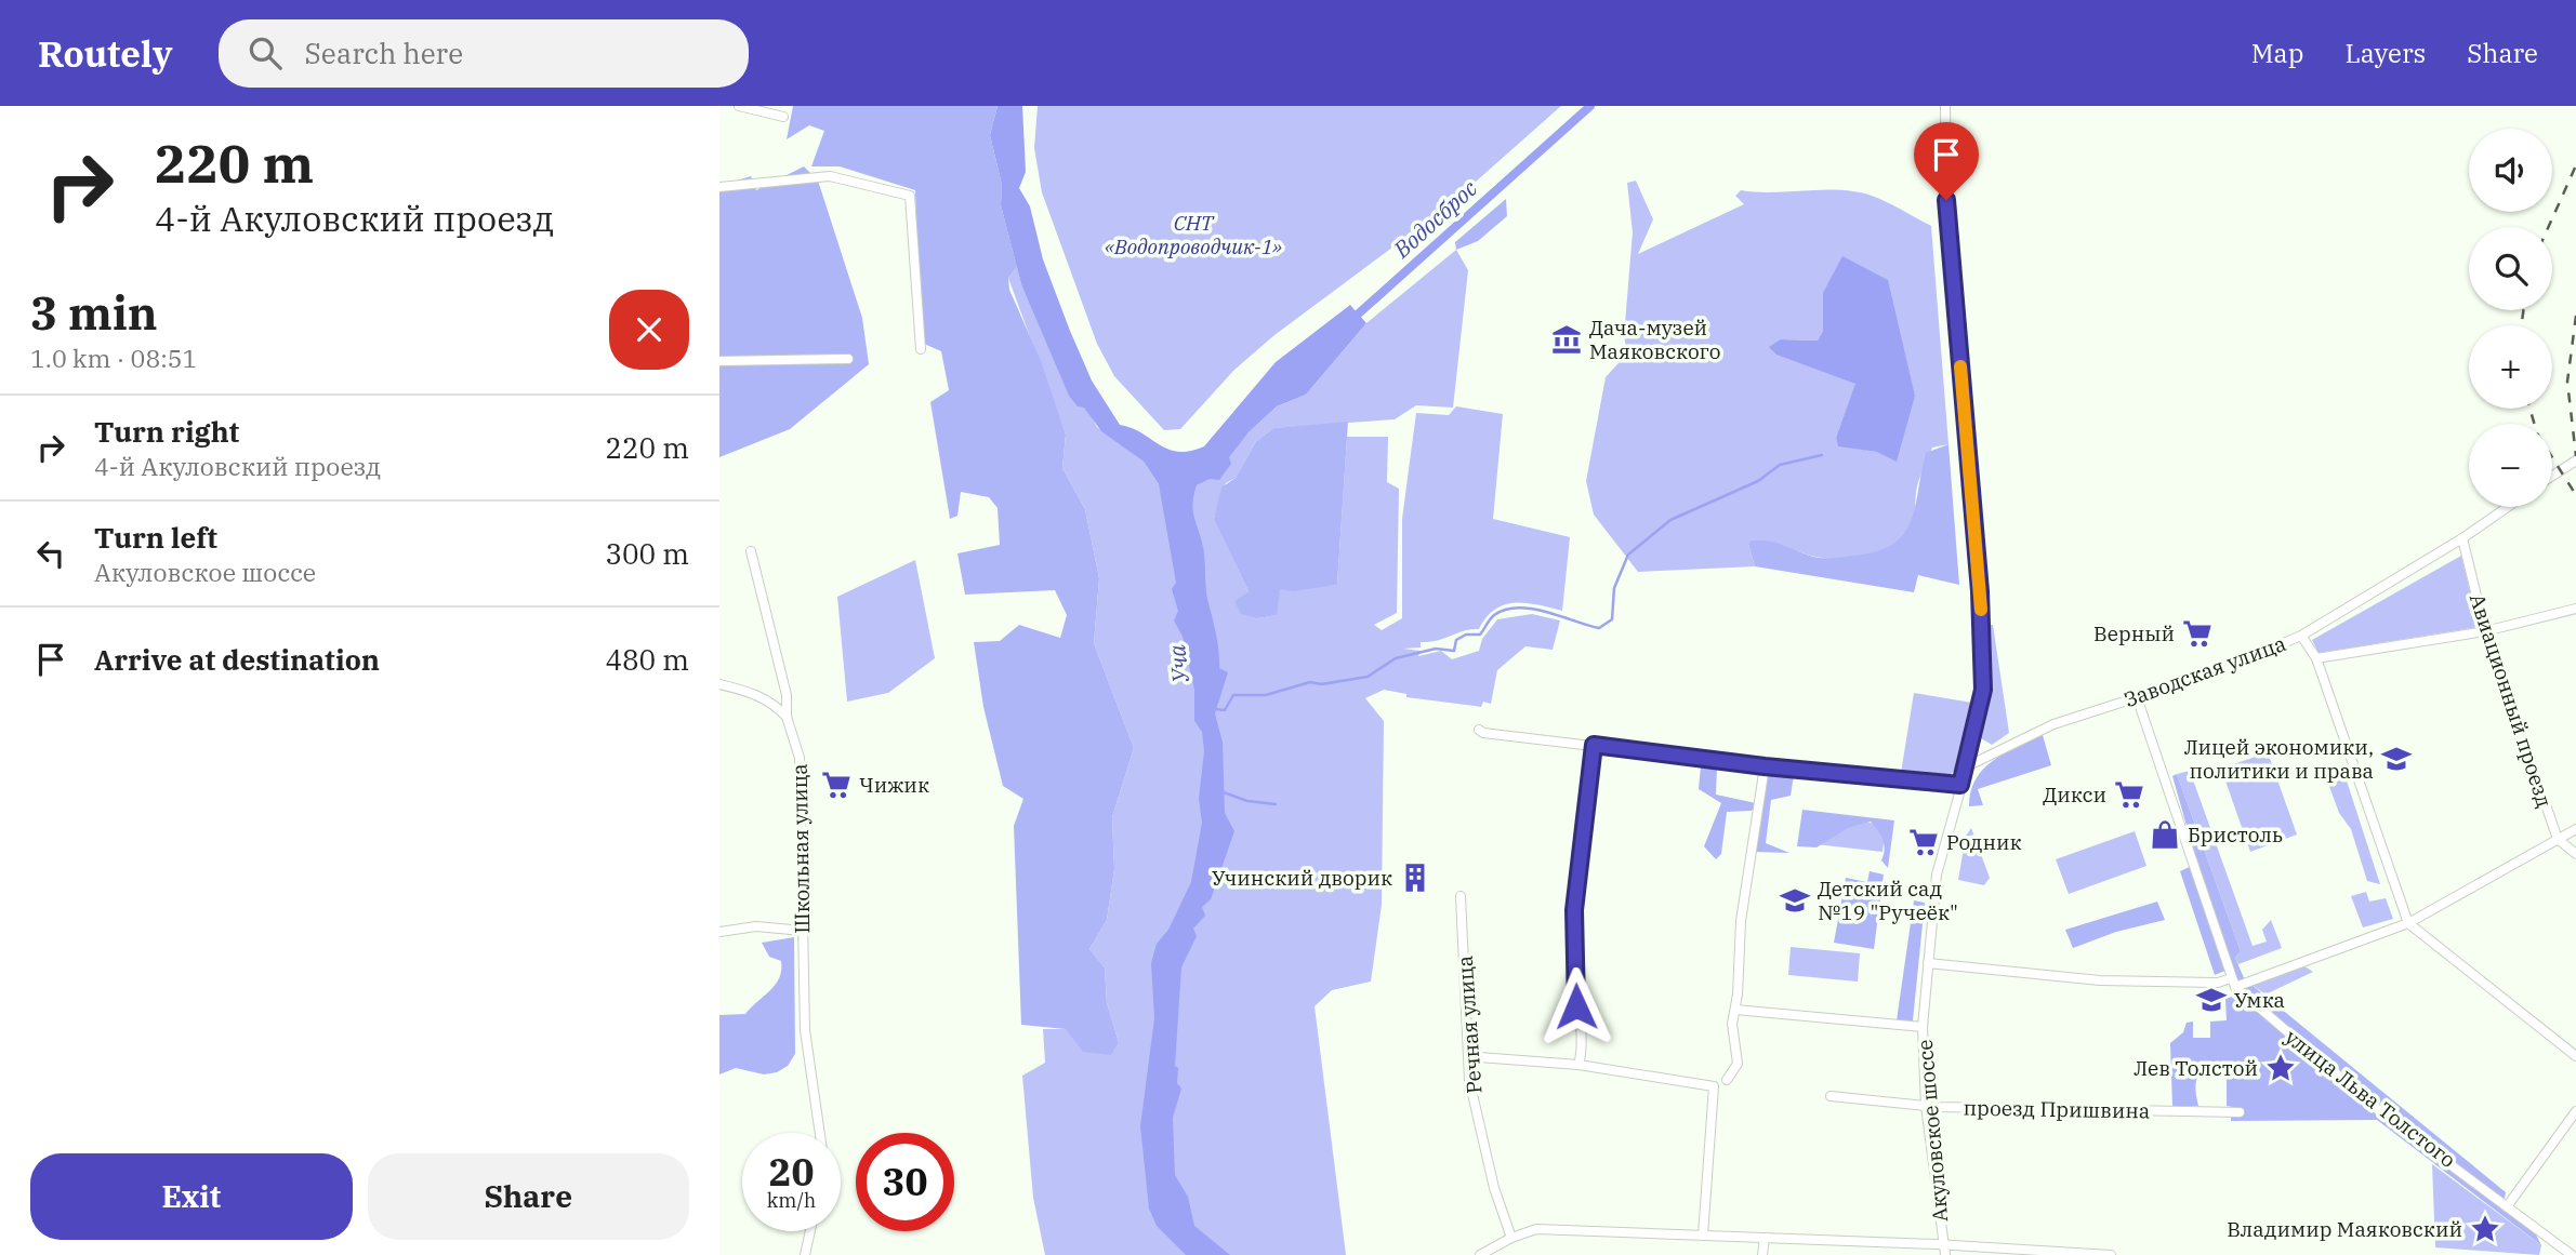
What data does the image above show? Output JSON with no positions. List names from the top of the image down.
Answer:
{
  "streets": {
    "street": [
      "Заводская улица",
      "Авиационный проезд",
      "Школьная улица",
      "Речная улица",
      "улица Льва Толстого",
      "проезд Пришвина",
      "Акуловское шоссе"
    ]
  },
  "crossings": [
    ["Заводская улица", "Авиационный проезд"],
    ["Заводская улица", "Акуловское шоссе"],
    ["проезд Пришвина", "Акуловское шоссе"]
  ],
  "water": ["Водосброс", "Уча"],
  "parks": ["СНТ «Водопроводчик-1»"],
  "places": {
    "museum": ["Дача-музей Маяковского"],
    "supermarket": [
      "Верный",
      "Чижик",
      "Дикси",
      "Родник"
    ],
    "school or university": ["Лицей экономики, политики и права", "Детский сад №19 \"Ручеёк\"", "Умка"],
    "shop": ["Бристоль"],
    "building": ["Учинский дворик"],
    "place": ["Лев Толстой", "Владимир Маяковский"]
  },
  "page": {
    "header": "Routely",
    "search": "Search here",
    "nav": ["Map", "Layers", "Share"],
    "turn": ["220 m", "4-й Акуловский проезд"],
    "map_buttons": ["+", "−"],
    "heading": ["3 min", "1.0 km · 08:51"],
    "list": [
      {
        "name": "Turn right",
        "note": "4-й Акуловский проезд",
        "value": "220 m"
      },
      {
        "name": "Turn left",
        "note": "Акуловское шоссе",
        "value": "300 m"
      },
      {
        "name": "Arrive at destination",
        "value": "480 m"
      }
    ],
    "speed": "20 km/h",
    "limit": "30",
    "buttons": ["Exit", "Share"]
  }
}
